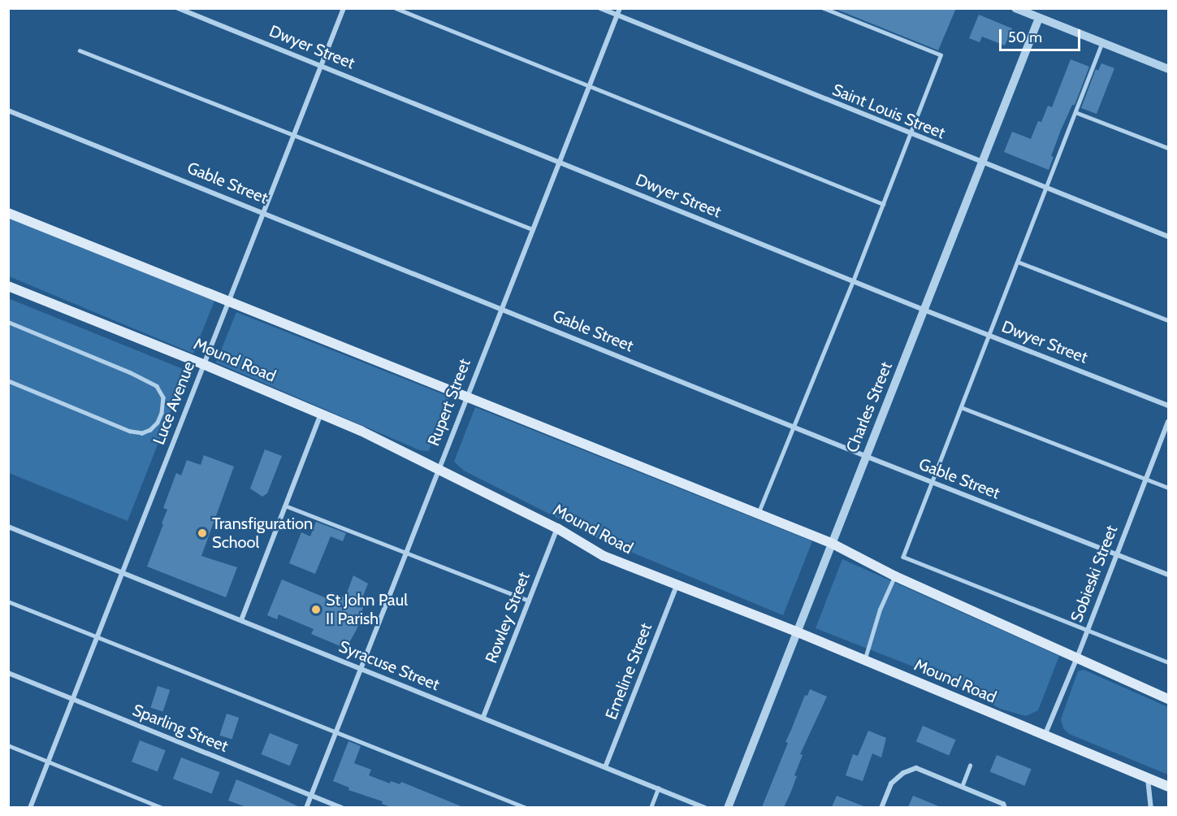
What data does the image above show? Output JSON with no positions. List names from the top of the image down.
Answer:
{
  "streets": {
    "main road": ["Mound Road"],
    "street": [
      "Dwyer Street",
      "Saint Louis Street",
      "Gable Street",
      "Rupert Street",
      "Luce Avenue",
      "Charles Street",
      "Sobieski Street",
      "Rowley Street",
      "Syracuse Street",
      "Emeline Street",
      "Sparling Street"
    ]
  },
  "crossings": [
    ["Dwyer Street", "Rupert Street"],
    ["Dwyer Street", "Luce Avenue"],
    ["Dwyer Street", "Charles Street"],
    ["Saint Louis Street", "Rupert Street"],
    ["Saint Louis Street", "Charles Street"],
    ["Gable Street", "Rupert Street"],
    ["Gable Street", "Luce Avenue"],
    ["Gable Street", "Charles Street"],
    ["Gable Street", "Sobieski Street"],
    ["Mound Road", "Rupert Street"],
    ["Mound Road", "Luce Avenue"],
    ["Mound Road", "Charles Street"],
    ["Mound Road", "Sobieski Street"],
    ["Mound Road", "Rowley Street"],
    ["Mound Road", "Emeline Street"],
    ["Rupert Street", "Syracuse Street"],
    ["Rupert Street", "Sparling Street"],
    ["Luce Avenue", "Syracuse Street"],
    ["Luce Avenue", "Sparling Street"],
    ["Rowley Street", "Syracuse Street"],
    ["Syracuse Street", "Emeline Street"]
  ],
  "places": ["Transfiguration School", "St John Paul II Parish"],
  "scale_bar": "50 m"
}
